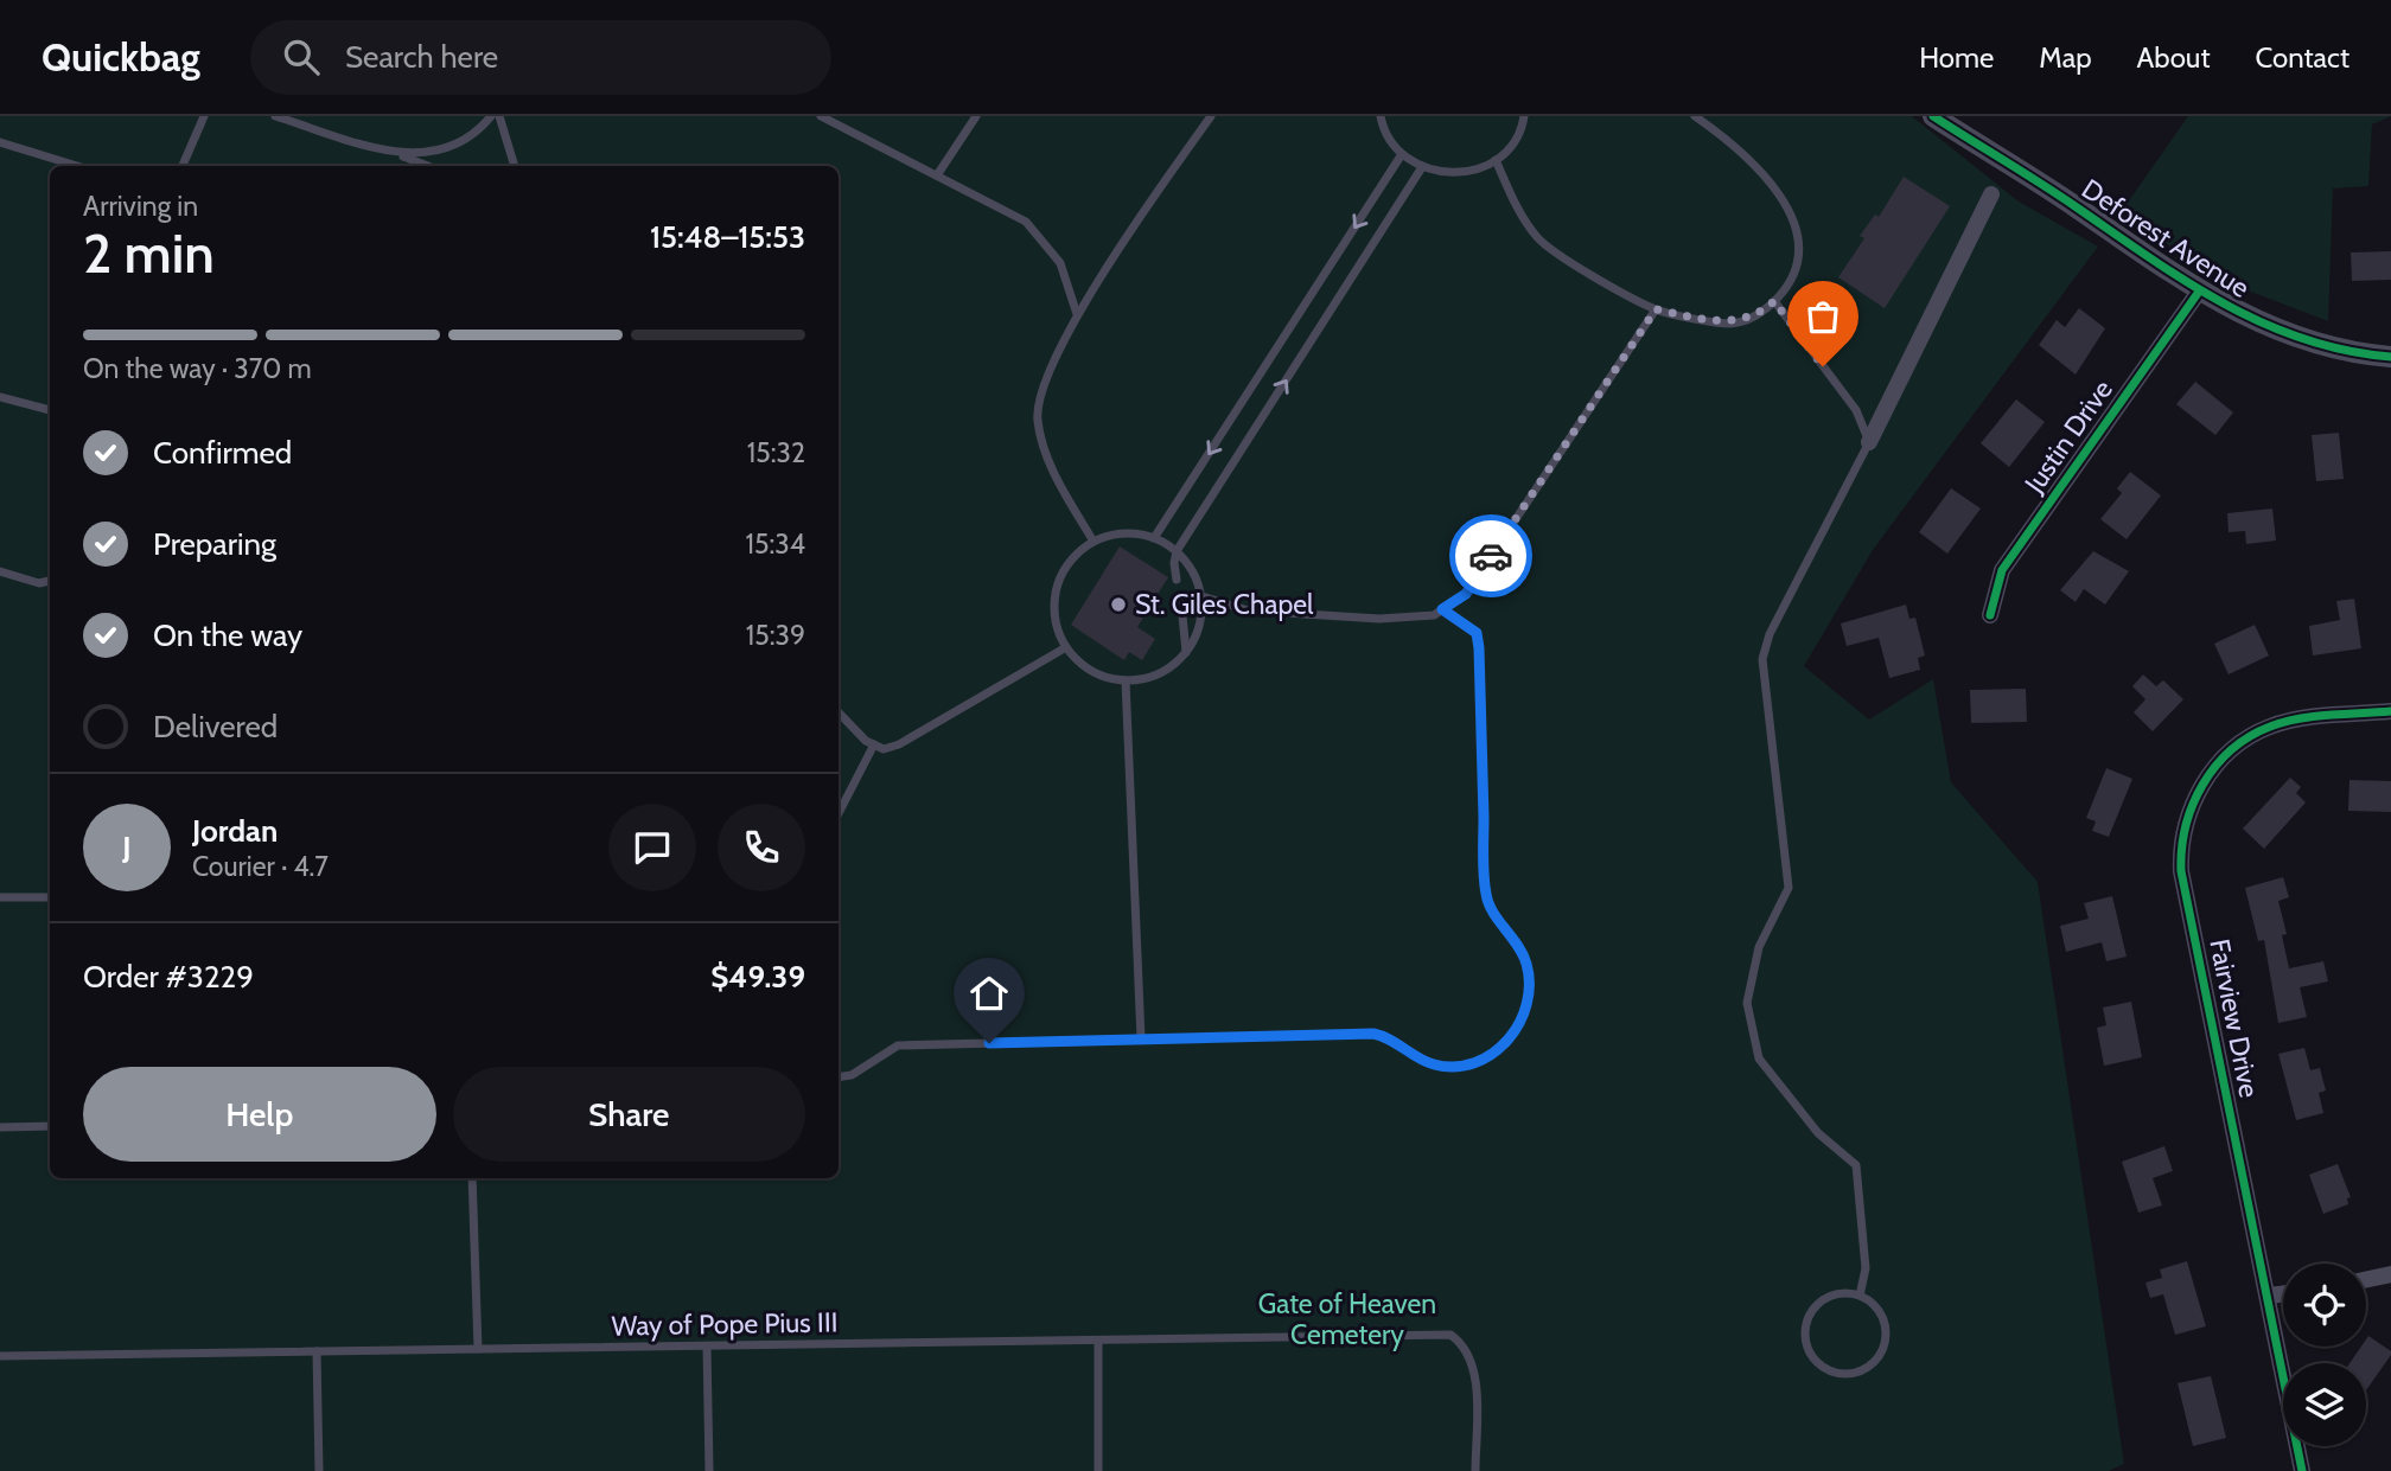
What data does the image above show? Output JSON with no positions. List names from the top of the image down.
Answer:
{
  "streets": {
    "street": ["Deforest Avenue", "Justin Drive", "Fairview Drive"],
    "lane": ["Way of Pope Pius III"]
  },
  "crossings": [
    ["Deforest Avenue", "Justin Drive"]
  ],
  "parks": ["Gate of Heaven Cemetery"],
  "places": ["St. Giles Chapel"],
  "page": {
    "header": "Quickbag",
    "search": "Search here",
    "nav": [
      "Home",
      "Map",
      "About",
      "Contact"
    ],
    "heading": ["2 min", "Arriving in", "15:48–15:53"],
    "panel": [
      "Jordan",
      "Courier · 4.7",
      "Order #3229",
      "$49.39"
    ],
    "bar": "On the way · 370 m",
    "list": [
      ["Confirmed", "15:32"],
      ["Preparing", "15:34"],
      ["On the way", "15:39"],
      "Delivered"
    ],
    "round": "J",
    "buttons": ["Help", "Share"]
  }
}
